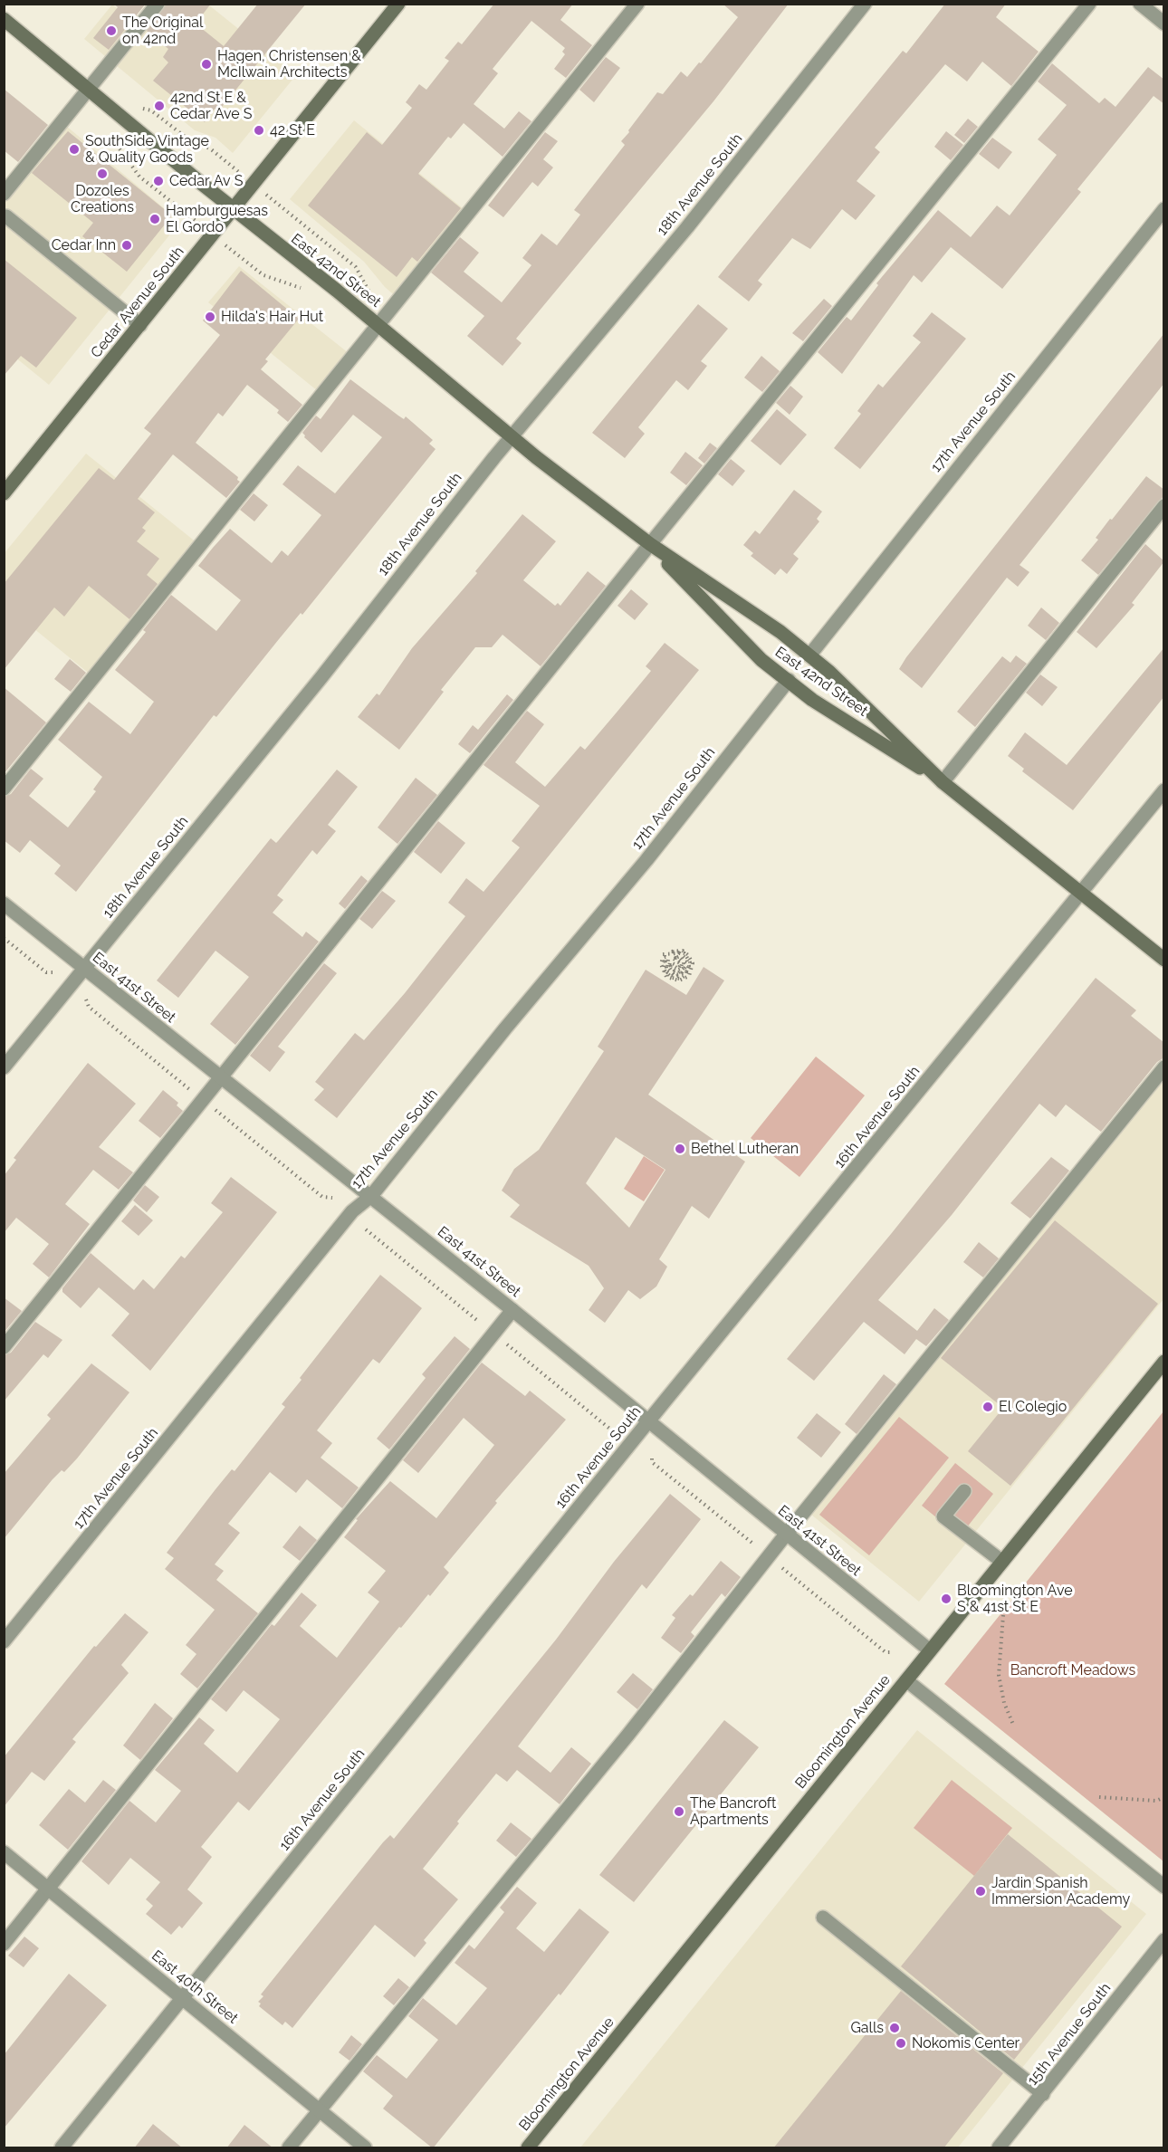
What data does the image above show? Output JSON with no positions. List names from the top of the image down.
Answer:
{
  "streets": {
    "street": [
      "18th Avenue South",
      "East 42nd Street",
      "Cedar Avenue South",
      "17th Avenue South",
      "East 41st Street",
      "16th Avenue South",
      "Bloomington Avenue",
      "East 40th Street",
      "15th Avenue South"
    ]
  },
  "crossings": [
    ["18th Avenue South", "East 42nd Street"],
    ["18th Avenue South", "East 41st Street"],
    ["East 42nd Street", "Cedar Avenue South"],
    ["East 42nd Street", "17th Avenue South"],
    ["East 42nd Street", "16th Avenue South"],
    ["17th Avenue South", "East 41st Street"],
    ["East 41st Street", "16th Avenue South"],
    ["East 41st Street", "Bloomington Avenue"],
    ["16th Avenue South", "East 40th Street"]
  ],
  "parks": ["Bancroft Meadows"],
  "places": [
    "The Original on 42nd",
    "Hagen, Christensen & McIlwain Architects",
    "42nd St E & Cedar Ave S",
    "42 St E",
    "SouthSide Vintage & Quality Goods",
    "Dozoles Creations",
    "Cedar Av S",
    "Hamburguesas El Gordo",
    "Cedar Inn",
    "Hilda's Hair Hut",
    "Bethel Lutheran",
    "El Colegio",
    "Bloomington Ave S & 41st St E",
    "The Bancroft Apartments",
    "Jardin Spanish Immersion Academy",
    "Galls",
    "Nokomis Center"
  ]
}
